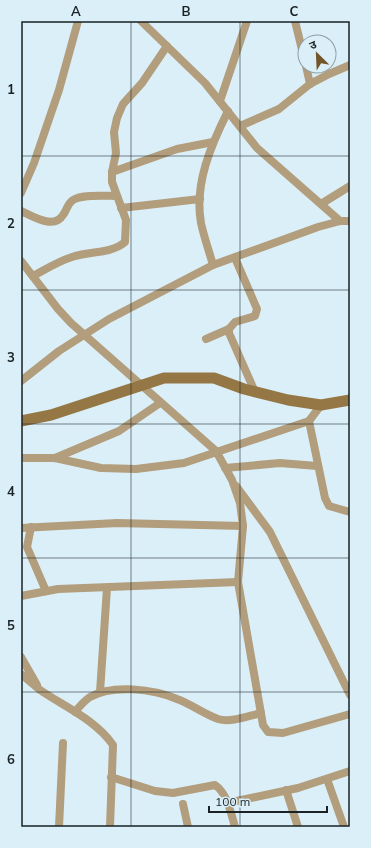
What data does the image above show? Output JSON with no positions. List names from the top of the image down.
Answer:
{
  "scale_bar": "100 m",
  "north": "top left",
  "grid": {
    "columns": ["A", "B", "C"],
    "rows": [
      "1",
      "2",
      "3",
      "4",
      "5",
      "6"
    ]
  }
}
